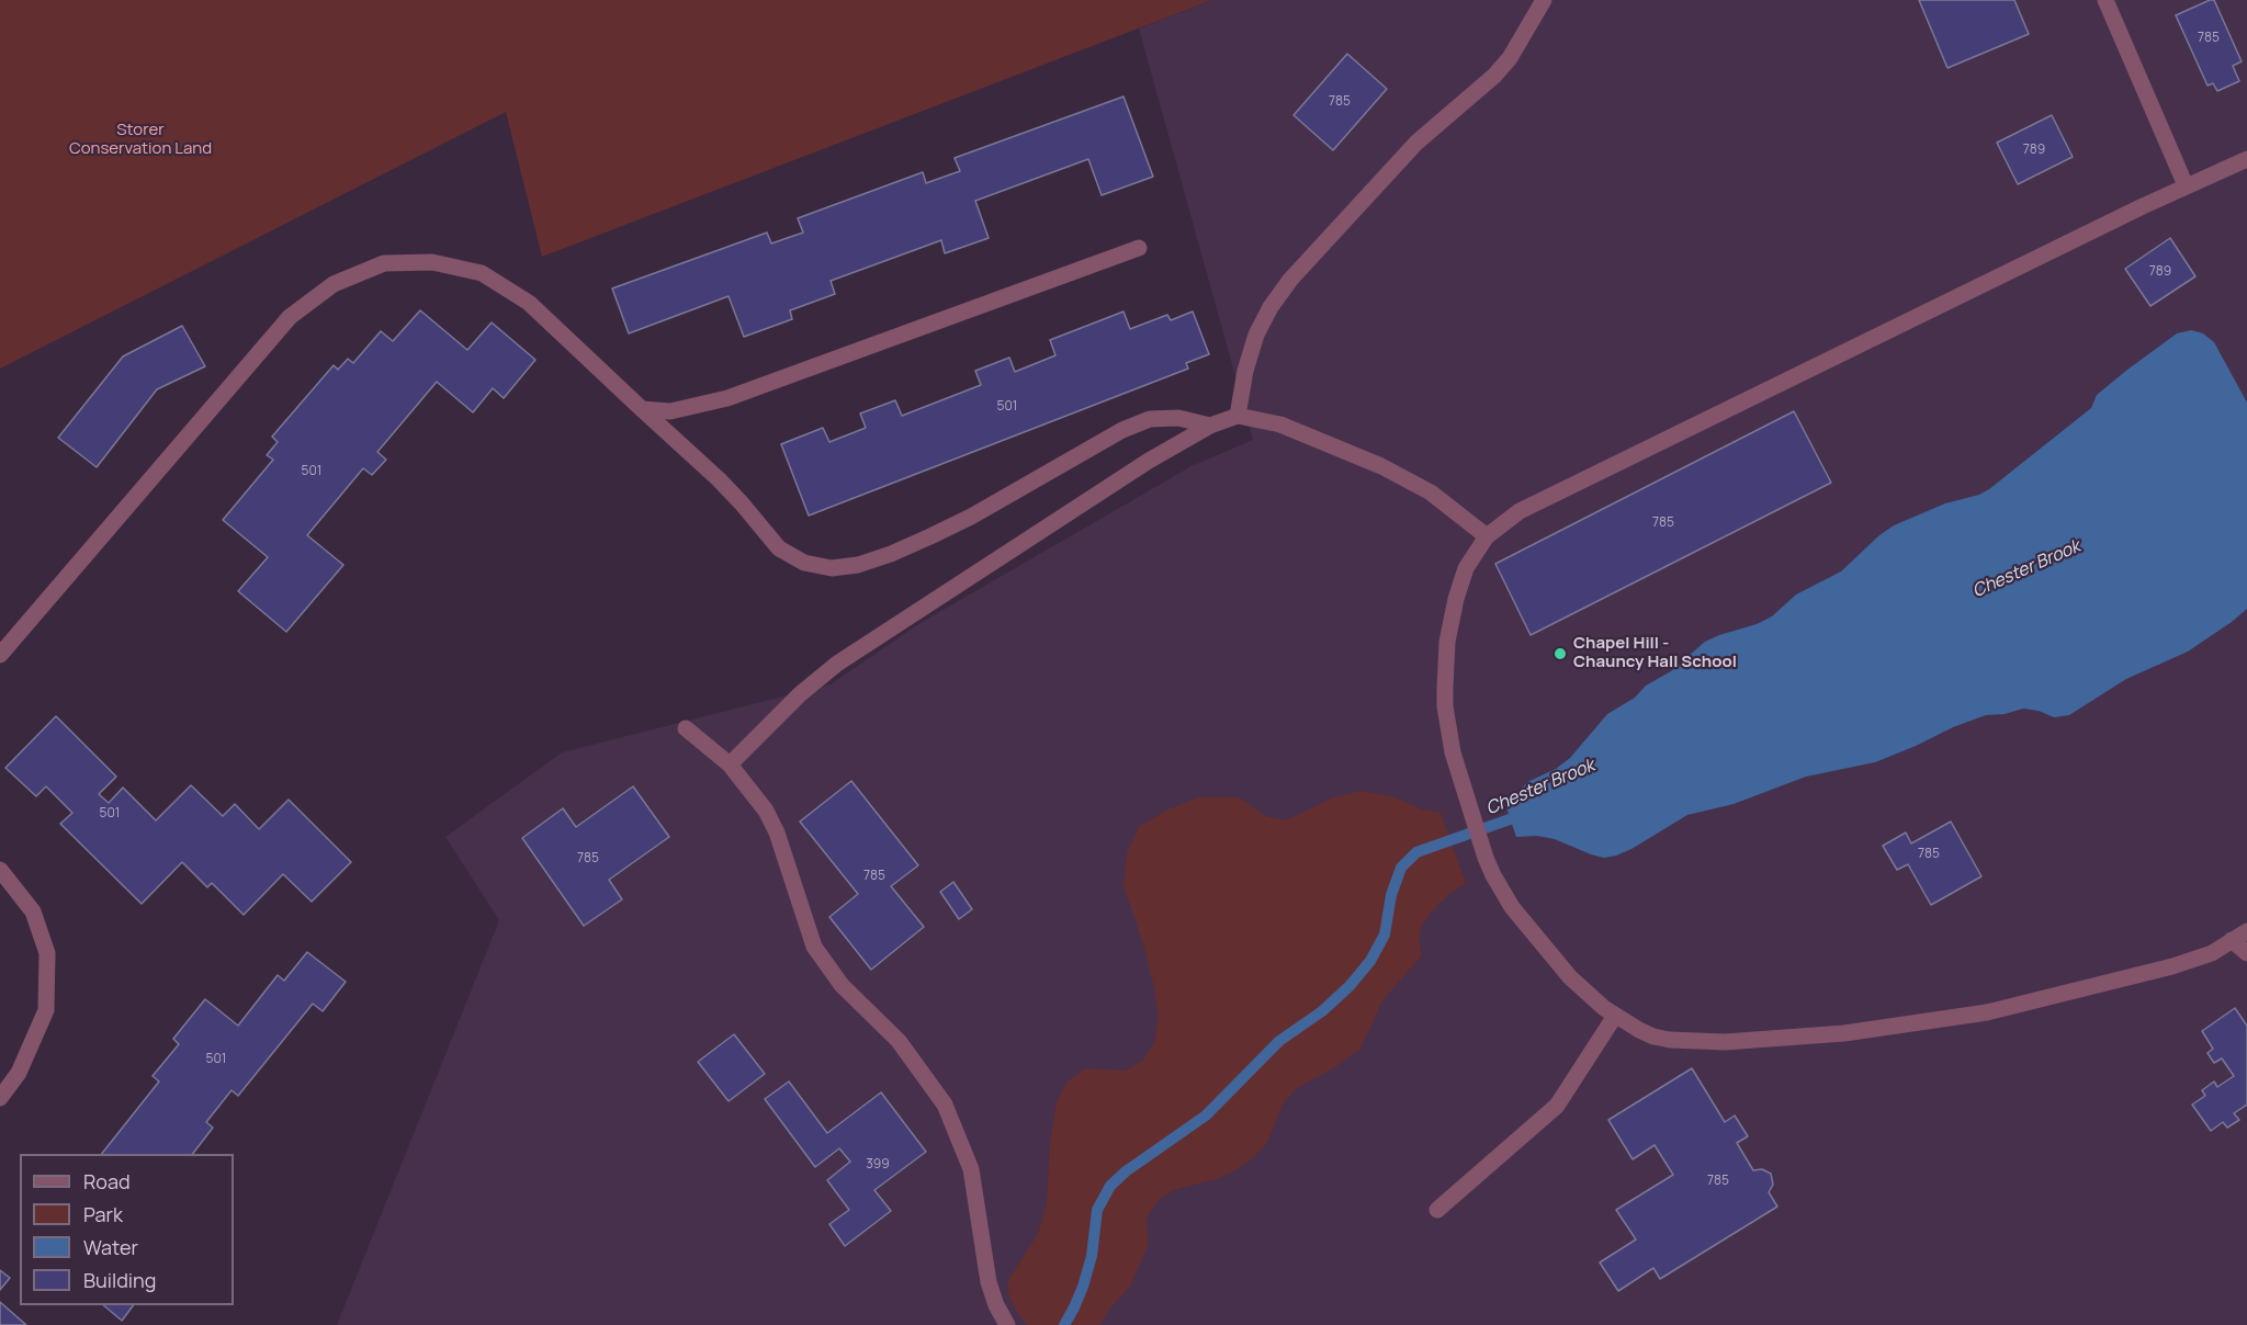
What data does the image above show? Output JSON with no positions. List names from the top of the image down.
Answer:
{
  "water": ["Chester Brook"],
  "parks": ["Storer Conservation Land"],
  "places": ["Chapel Hill - Chauncy Hall School"],
  "house_numbers": [
    "785",
    "785",
    "789",
    "789",
    "501",
    "501",
    "785",
    "501",
    "785",
    "785",
    "785",
    "501",
    "399",
    "785"
  ],
  "legend": [
    "Road",
    "Park",
    "Water",
    "Building"
  ]
}
